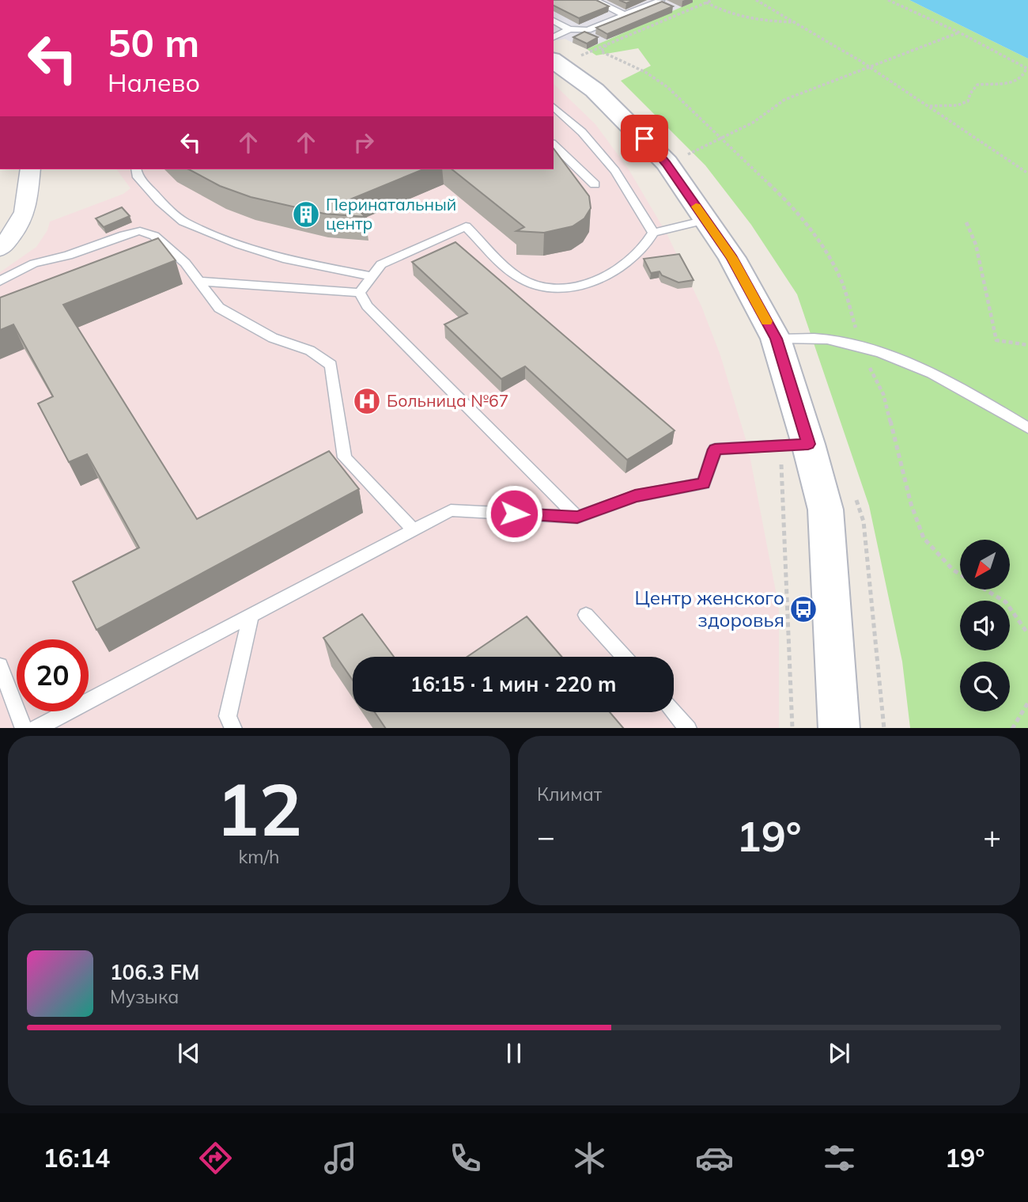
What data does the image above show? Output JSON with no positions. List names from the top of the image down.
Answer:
{
  "places": {
    "building": ["Перинатальный центр"],
    "hospital": ["Больница №67"],
    "bus stop": ["Центр женского здоровья"]
  },
  "north": "bottom left",
  "page": {
    "turn": ["50 m", "Налево"],
    "limit": "20",
    "trip": "16:15 · 1 мин · 220 m",
    "tile": [
      ["12", "km/h"],
      "Климат"
    ],
    "heat": ["−", "19°", "+"],
    "song": ["106.3 FM", "Музыка"],
    "tabs": ["16:14", "19°"]
  }
}
